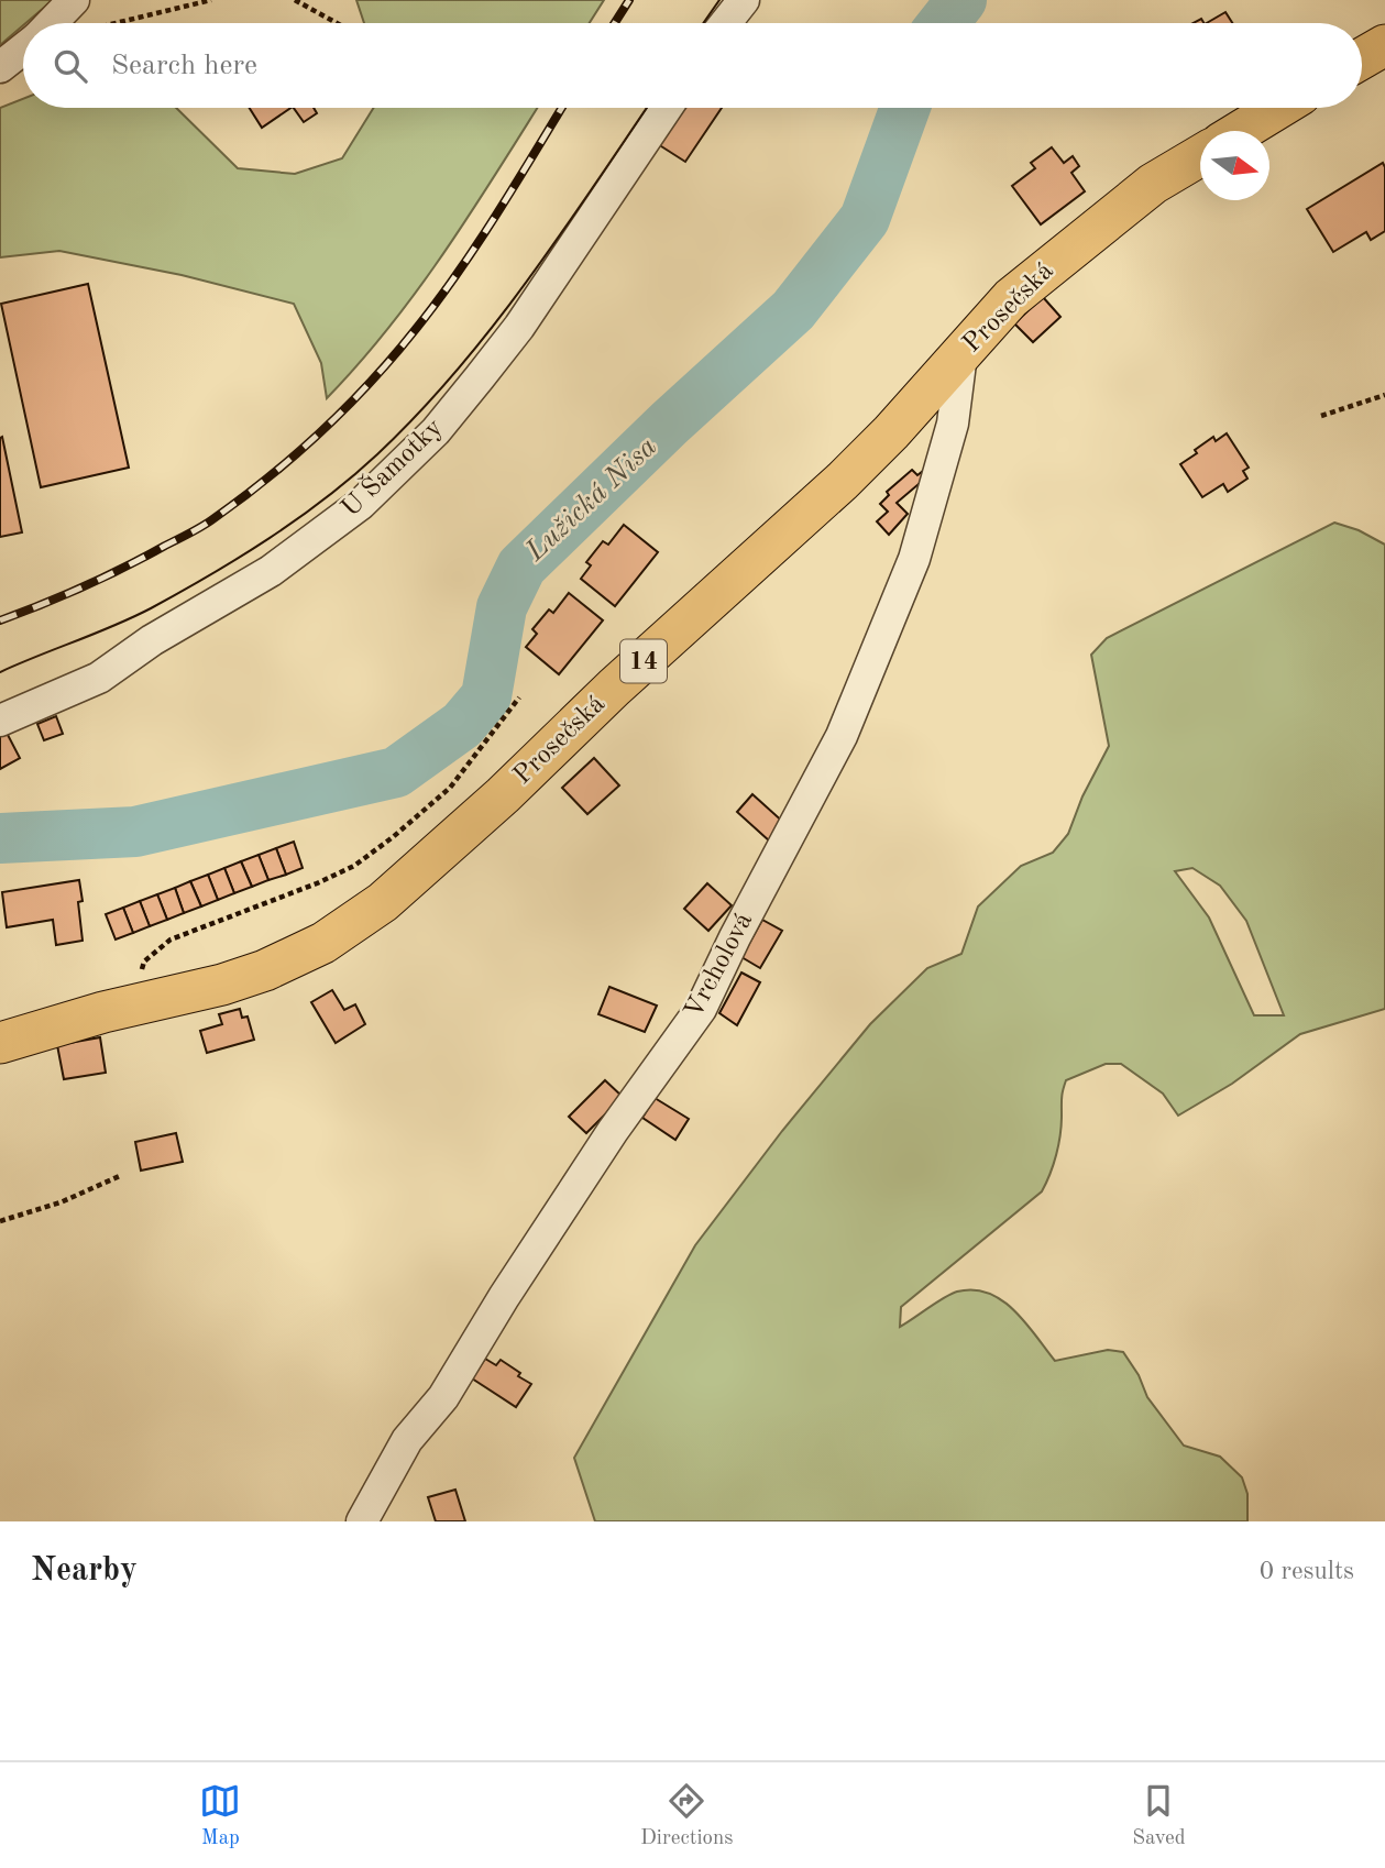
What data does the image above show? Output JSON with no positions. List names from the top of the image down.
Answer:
{
  "streets": {
    "main road": ["Prosečská", "14"],
    "street": ["U Šamotky", "Vrcholová"]
  },
  "crossings": [
    ["Prosečská", "Vrcholová"]
  ],
  "water": ["Lužická Nisa"],
  "north": "right",
  "page": {
    "search": "Search here",
    "heading": ["Nearby", "0 results"],
    "nav": ["Map", "Directions", "Saved"]
  }
}
